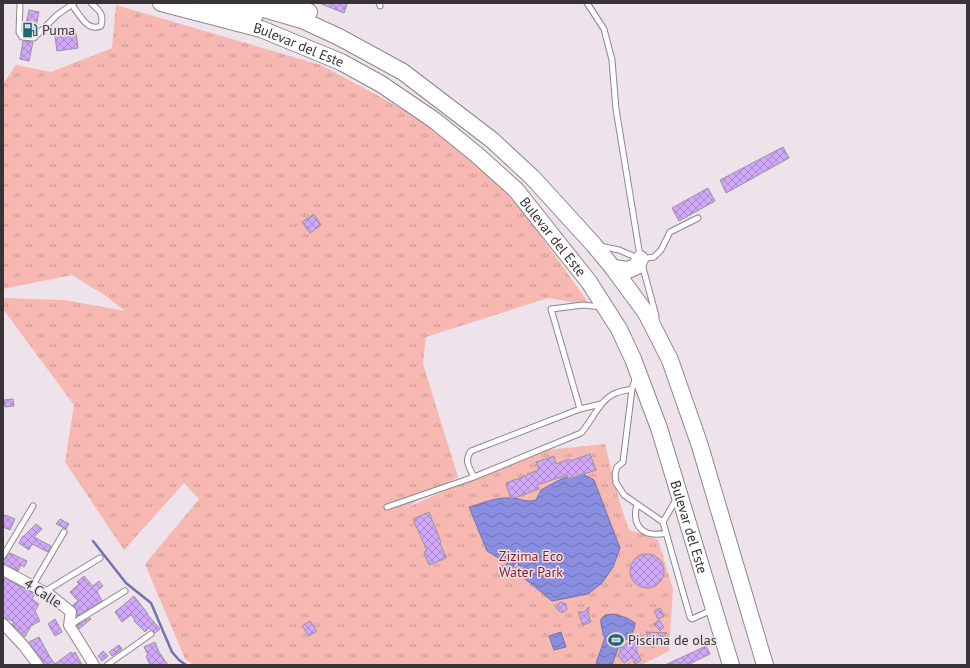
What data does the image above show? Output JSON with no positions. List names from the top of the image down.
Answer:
{
  "streets": {
    "highway": ["Bulevar del Este"],
    "street": ["4 Calle"]
  },
  "parks": ["Zizima Eco Water Park"],
  "places": {
    "fuel station": ["Puma"],
    "sports": ["Piscina de olas"]
  }
}
